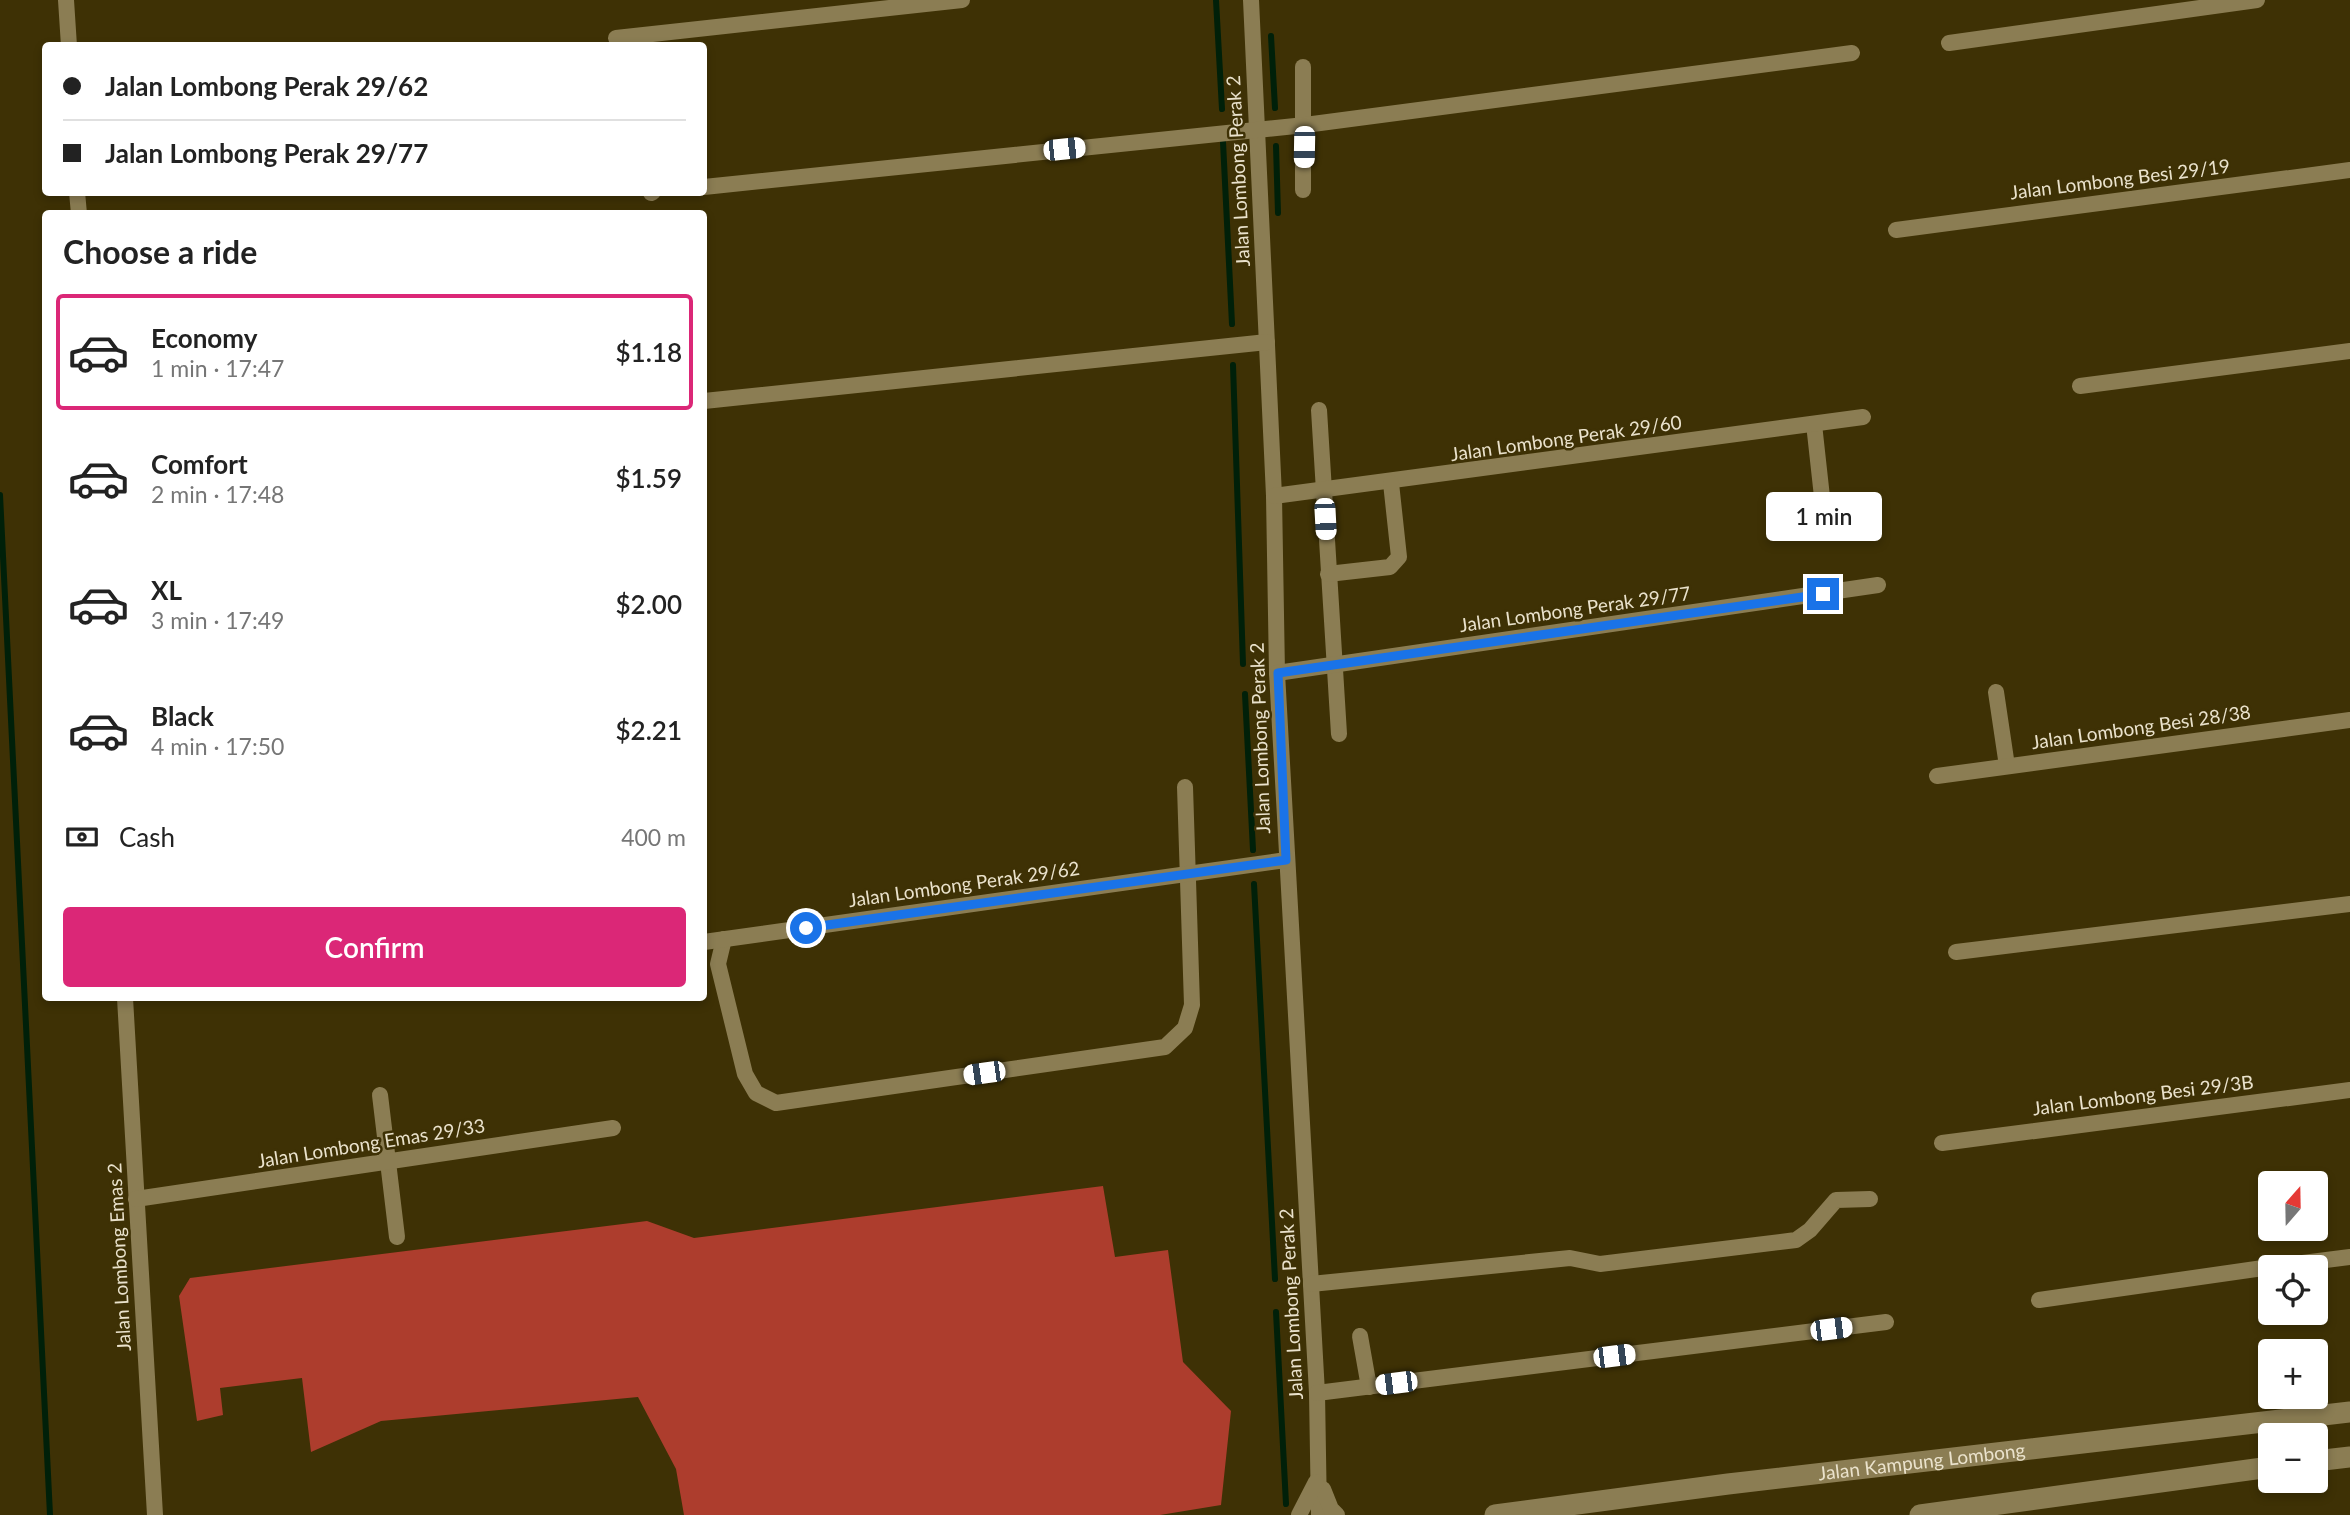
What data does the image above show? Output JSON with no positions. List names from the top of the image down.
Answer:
{
  "streets": {
    "street": [
      "Jalan Lombong Perak 2",
      "Jalan Lombong Besi 29/19",
      "Jalan Lombong Perak 29/60",
      "Jalan Lombong Perak 29/77",
      "Jalan Lombong Besi 28/38",
      "Jalan Lombong Perak 29/62",
      "Jalan Lombong Besi 29/3B",
      "Jalan Lombong Emas 29/33",
      "Jalan Lombong Emas 2",
      "Jalan Kampung Lombong"
    ]
  },
  "crossings": [
    ["Jalan Lombong Perak 2", "Jalan Lombong Perak 29/60"],
    ["Jalan Lombong Perak 2", "Jalan Lombong Perak 29/77"],
    ["Jalan Lombong Perak 2", "Jalan Lombong Perak 29/62"],
    ["Jalan Lombong Emas 29/33", "Jalan Lombong Emas 2"]
  ],
  "north": "top",
  "page": {
    "banner": ["Jalan Lombong Perak 29/62", "Jalan Lombong Perak 29/77"],
    "heading": "Choose a ride",
    "list": [
      {
        "name": "Economy",
        "note": "1 min · 17:47",
        "value": "$1.18"
      },
      {
        "name": "Comfort",
        "note": "2 min · 17:48",
        "value": "$1.59"
      },
      {
        "name": "XL",
        "note": "3 min · 17:49",
        "value": "$2.00"
      },
      {
        "name": "Black",
        "note": "4 min · 17:50",
        "value": "$2.21"
      }
    ],
    "bubble": "1 min",
    "pay": ["Cash", "400 m"],
    "buttons": "Confirm",
    "map_buttons": ["+", "−"]
  }
}
